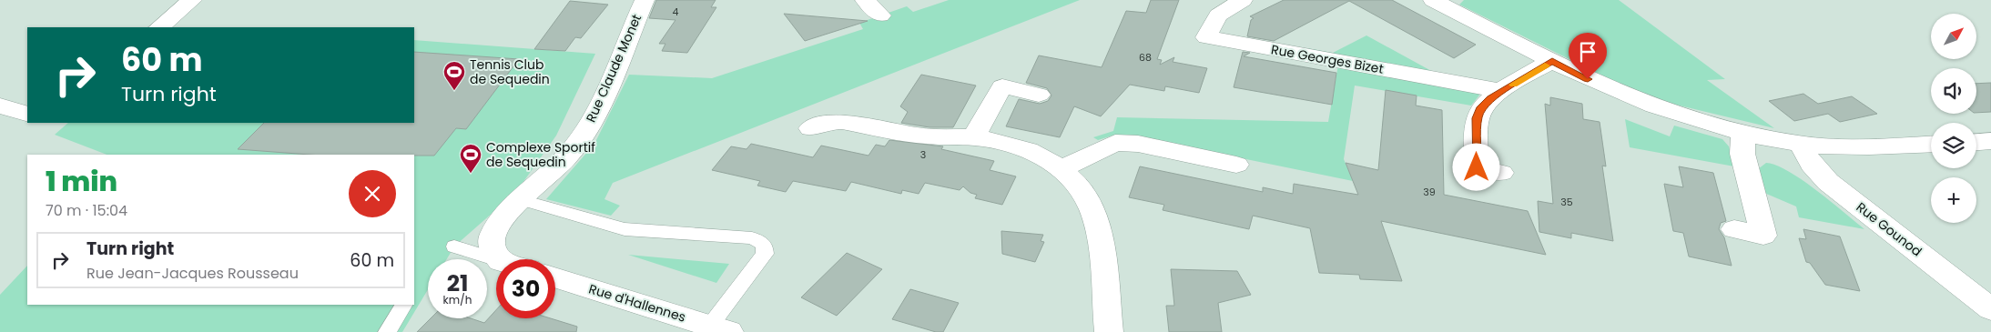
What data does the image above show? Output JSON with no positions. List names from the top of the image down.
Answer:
{
  "streets": {
    "street": [
      "Rue Georges Bizet",
      "Rue Claude Monet",
      "Rue Gounod",
      "Rue d'Hallennes"
    ]
  },
  "places": {
    "sports": ["Tennis Club de Sequedin", "Complexe Sportif de Sequedin"]
  },
  "house_numbers": [
    "4",
    "68",
    "3",
    "39",
    "35"
  ],
  "north": "top right",
  "page": {
    "map_buttons": "+",
    "turn": ["60 m", "Turn right"],
    "heading": ["1 min", "70 m · 15:04"],
    "list": [
      {
        "name": "Turn right",
        "note": "Rue Jean-Jacques Rousseau",
        "value": "60 m"
      }
    ],
    "speed": "21 km/h",
    "limit": "30"
  }
}
